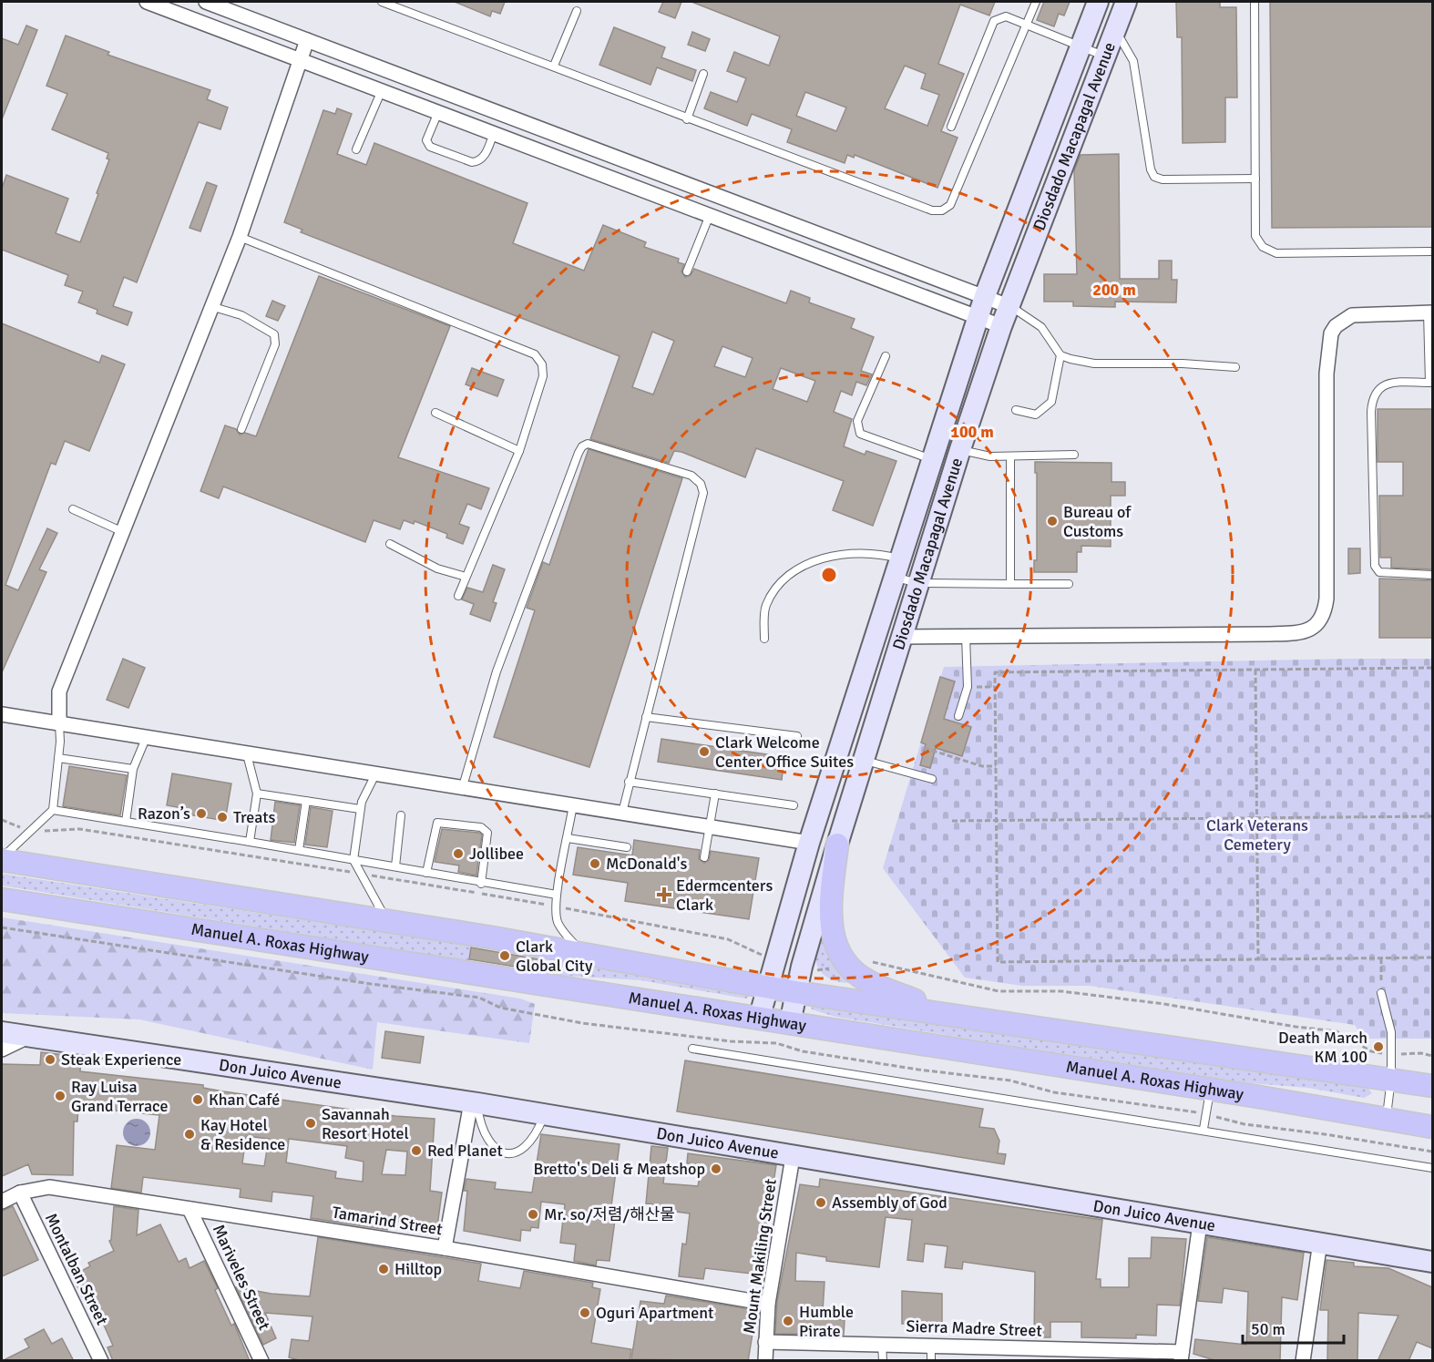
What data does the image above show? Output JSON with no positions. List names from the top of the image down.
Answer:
{
  "streets": {
    "main road": ["Diosdado Macapagal Avenue", "Manuel A. Roxas Highway", "Don Juico Avenue"],
    "street": [
      "Tamarind Street",
      "Mount Makiling Street",
      "Montalban Street",
      "Mariveles Street",
      "Sierra Madre Street"
    ]
  },
  "crossings": [
    ["Diosdado Macapagal Avenue", "Manuel A. Roxas Highway"],
    ["Don Juico Avenue", "Mount Makiling Street"],
    ["Tamarind Street", "Mount Makiling Street"],
    ["Tamarind Street", "Montalban Street"],
    ["Tamarind Street", "Mariveles Street"],
    ["Mount Makiling Street", "Sierra Madre Street"]
  ],
  "parks": ["Clark Veterans Cemetery"],
  "places": {
    "other": [
      "Bureau of Customs",
      "Clark Welcome Center Office Suites",
      "Razon’s",
      "Treats",
      "Jollibee",
      "McDonald's",
      "Clark Global City",
      "Death March KM 100",
      "Steak Experience",
      "Ray Luisa Grand Terrace",
      "Khan Café",
      "Savannah Resort Hotel",
      "Kay Hotel & Residence",
      "Red Planet",
      "Bretto's Deli & Meatshop",
      "Assembly of God",
      "Mr. so/저렴/해산물",
      "Hilltop",
      "Oguri Apartment",
      "Humble Pirate"
    ],
    "health": ["Edermcenters Clark"]
  },
  "scale_bar": "50 m",
  "rings": ["200 m", "100 m"]
}
